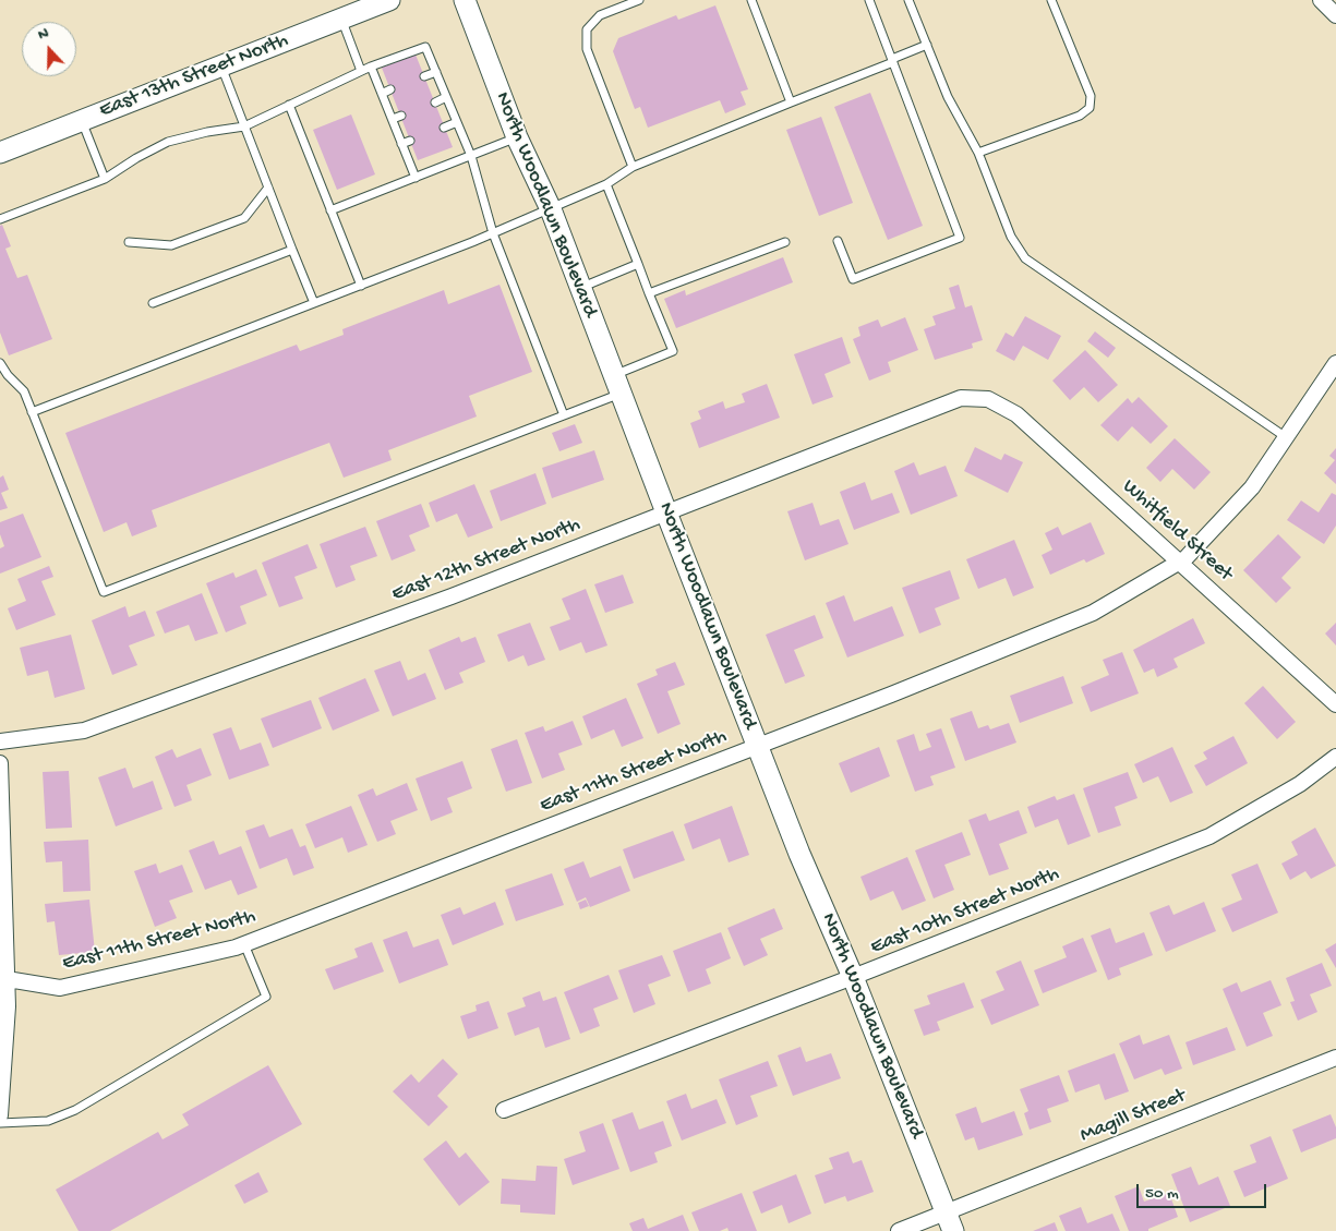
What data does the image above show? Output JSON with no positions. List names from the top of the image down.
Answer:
{
  "streets": {
    "main road": ["East 13th Street North", "North Woodlawn Boulevard"],
    "street": [
      "Whitfield Street",
      "East 12th Street North",
      "East 11th Street North",
      "East 10th Street North",
      "Magill Street"
    ]
  },
  "crossings": [
    ["North Woodlawn Boulevard", "East 12th Street North"],
    ["North Woodlawn Boulevard", "East 11th Street North"],
    ["North Woodlawn Boulevard", "East 10th Street North"],
    ["North Woodlawn Boulevard", "Magill Street"],
    ["Whitfield Street", "East 12th Street North"],
    ["Whitfield Street", "East 11th Street North"]
  ],
  "scale_bar": "50 m",
  "north": "top"
}
